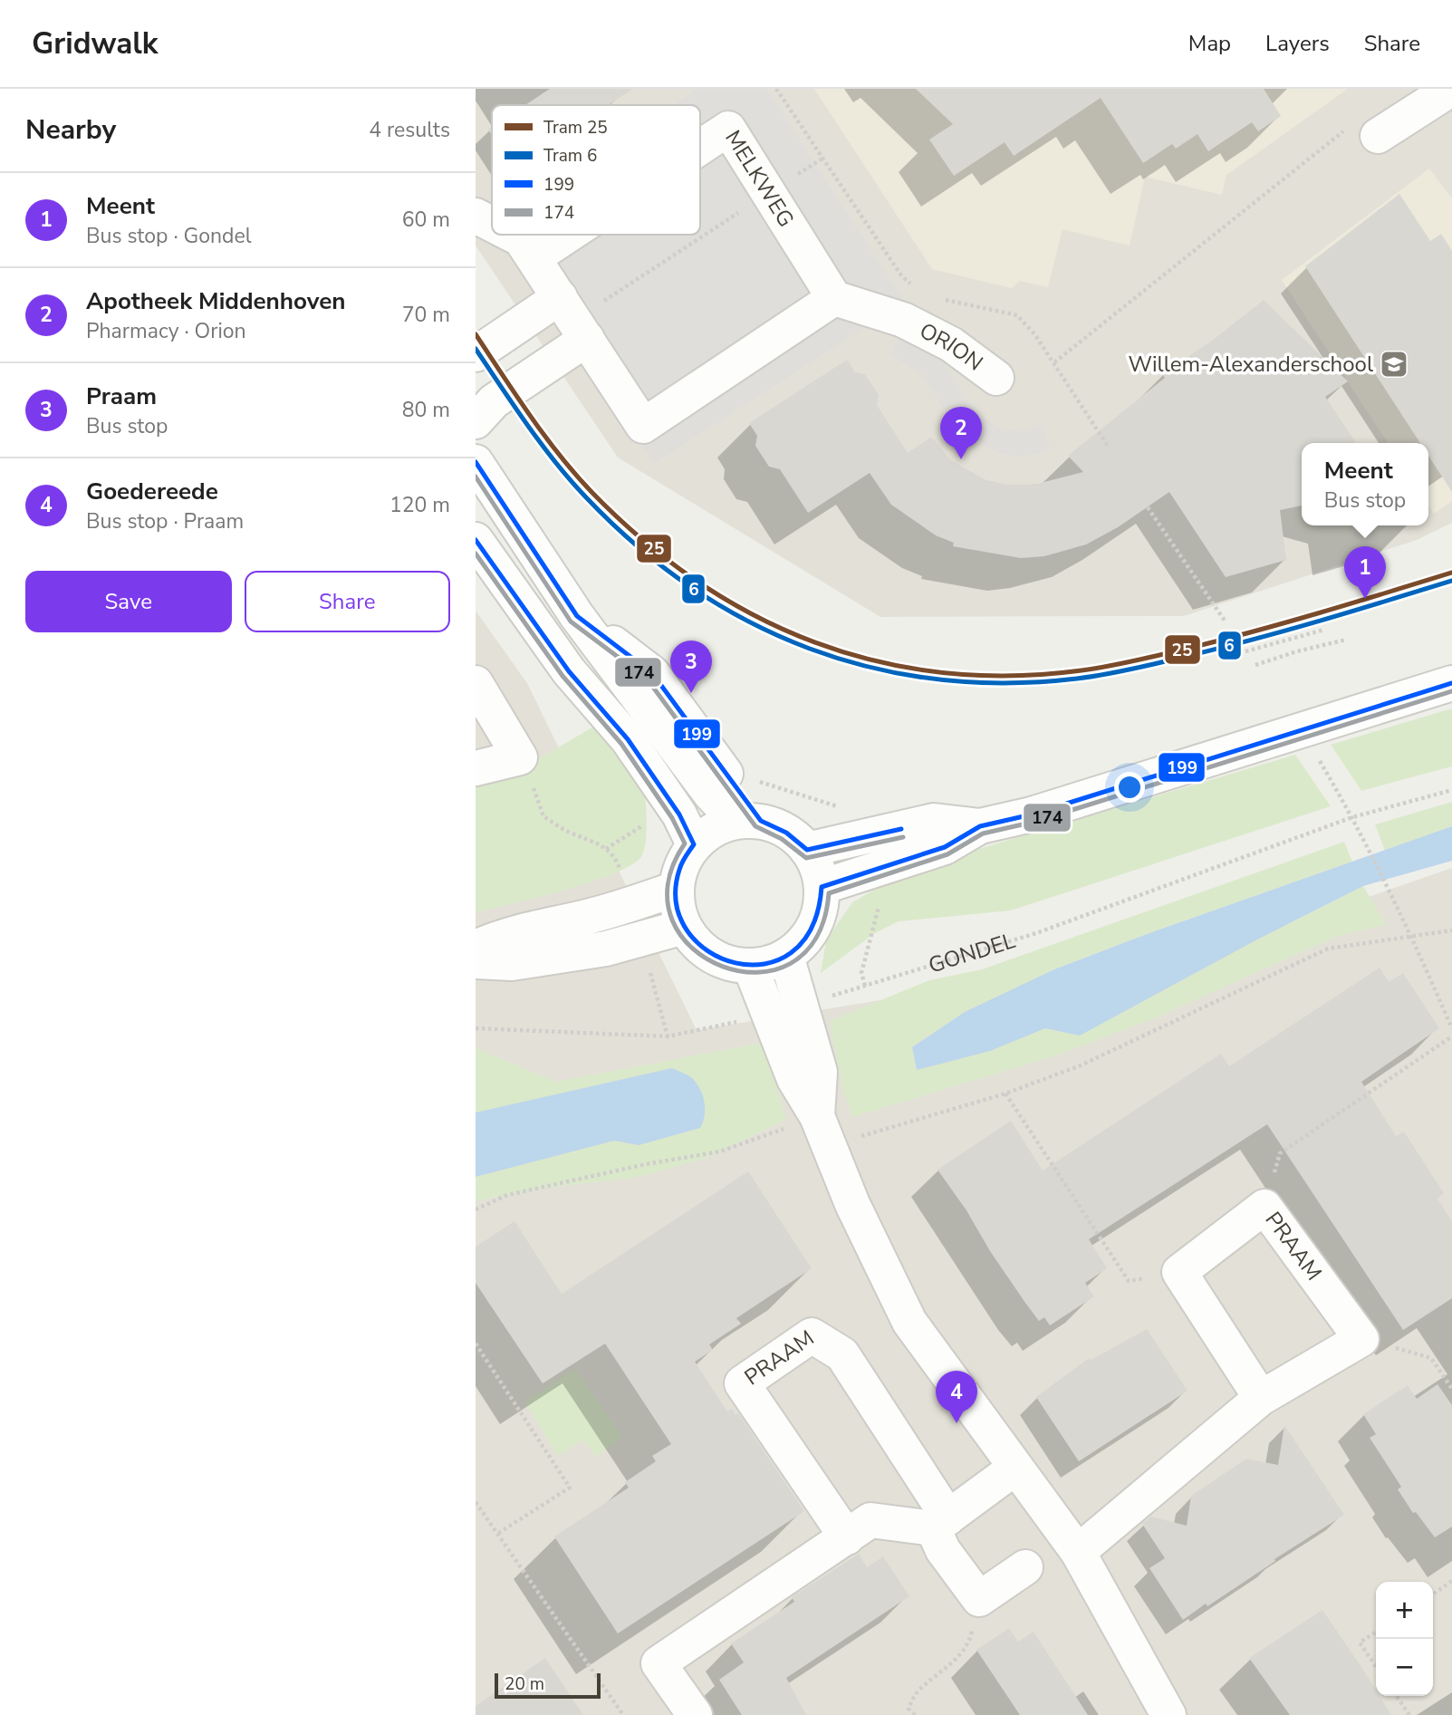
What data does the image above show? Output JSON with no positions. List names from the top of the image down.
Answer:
{
  "streets": {
    "street": ["MELKWEG", "ORION", "PRAAM"],
    "path": ["GONDEL"]
  },
  "places": {
    "school or university": ["Willem-Alexanderschool"]
  },
  "lines": [
    "tram line 25",
    "tram line 6",
    "transit line 199",
    "transit line 174"
  ],
  "legend": [
    "Tram 25",
    "Tram 6",
    "199",
    "174"
  ],
  "scale_bar": "20 m",
  "page": {
    "header": "Gridwalk",
    "nav": ["Map", "Layers", "Share"],
    "heading": ["Nearby", "4 results"],
    "list": [
      {
        "mark": "1",
        "name": "Meent",
        "note": "Bus stop · Gondel",
        "value": "60 m"
      },
      {
        "mark": "2",
        "name": "Apotheek Middenhoven",
        "note": "Pharmacy · Orion",
        "value": "70 m"
      },
      {
        "mark": "3",
        "name": "Praam",
        "note": "Bus stop",
        "value": "80 m"
      },
      {
        "mark": "4",
        "name": "Goedereede",
        "note": "Bus stop · Praam",
        "value": "120 m"
      }
    ],
    "pins": [
      "2",
      "1",
      "3",
      "4"
    ],
    "popup": ["Meent", "Bus stop"],
    "buttons": ["Save", "Share"],
    "map_buttons": ["+", "−"],
    "scale": "20 m"
  }
}
